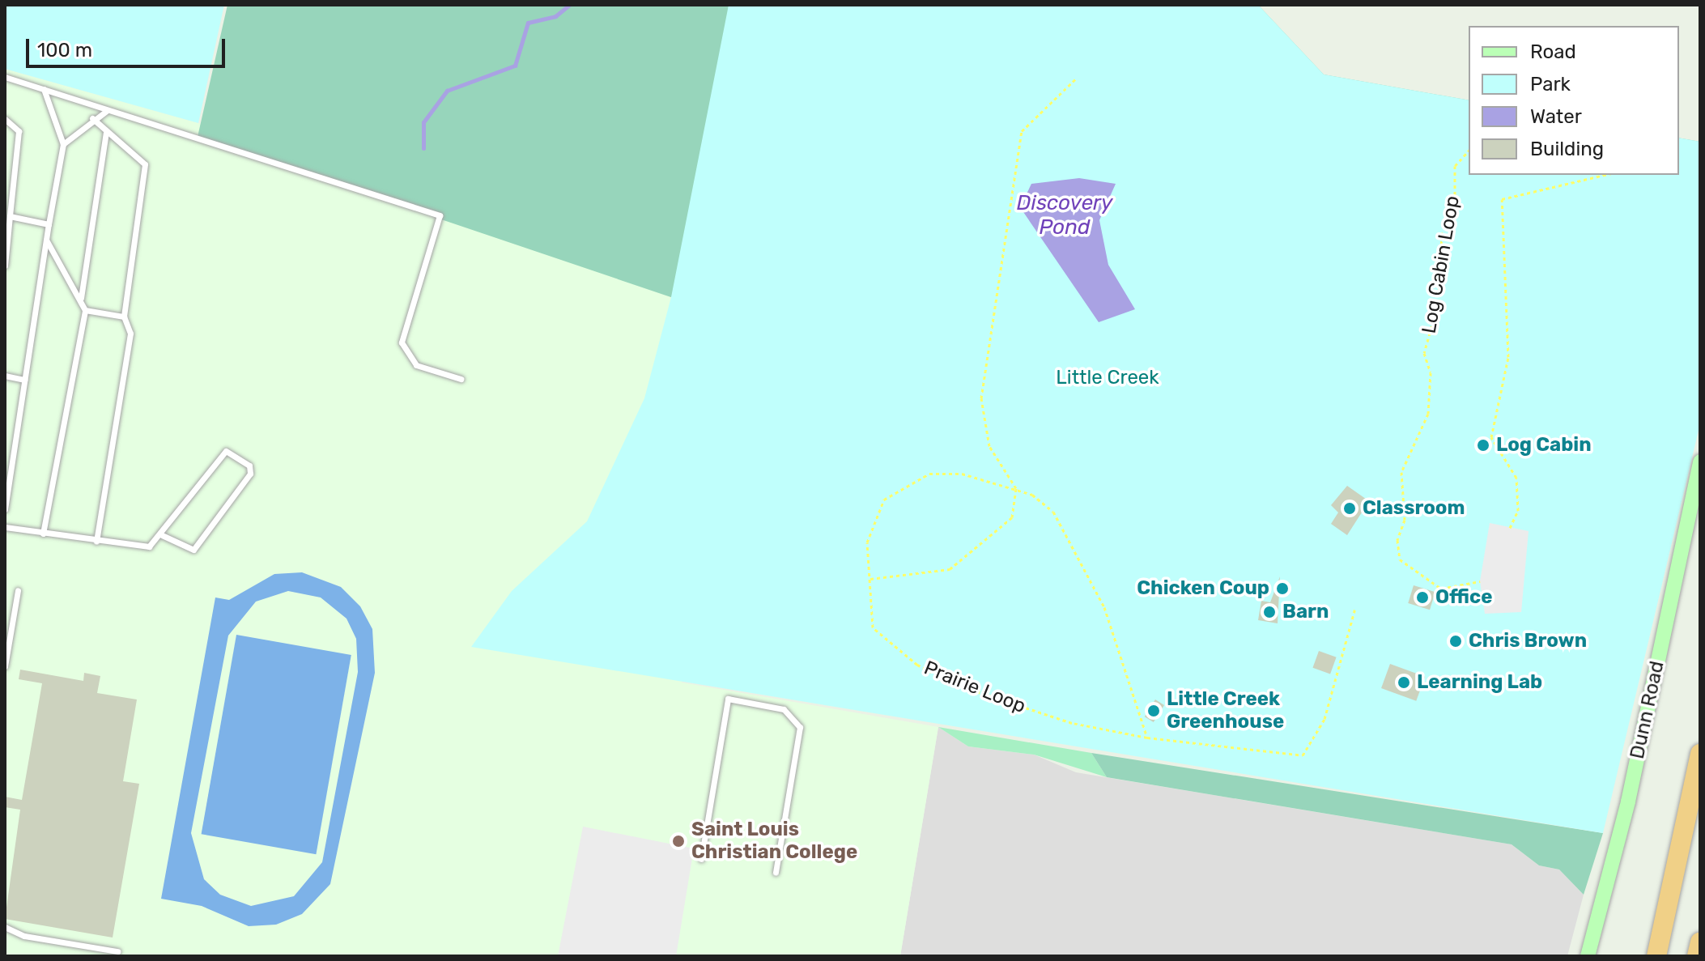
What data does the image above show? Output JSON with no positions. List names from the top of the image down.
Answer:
{
  "streets": {
    "street": ["Dunn Road"],
    "path": ["Log Cabin Loop", "Prairie Loop"]
  },
  "water": ["Discovery Pond"],
  "parks": ["Little Creek"],
  "places": [
    "Log Cabin",
    "Classroom",
    "Chicken Coup",
    "Office",
    "Barn",
    "Chris Brown",
    "Learning Lab",
    "Little Creek Greenhouse",
    "Saint Louis Christian College"
  ],
  "legend": [
    "Road",
    "Park",
    "Water",
    "Building"
  ],
  "scale_bar": "100 m"
}
